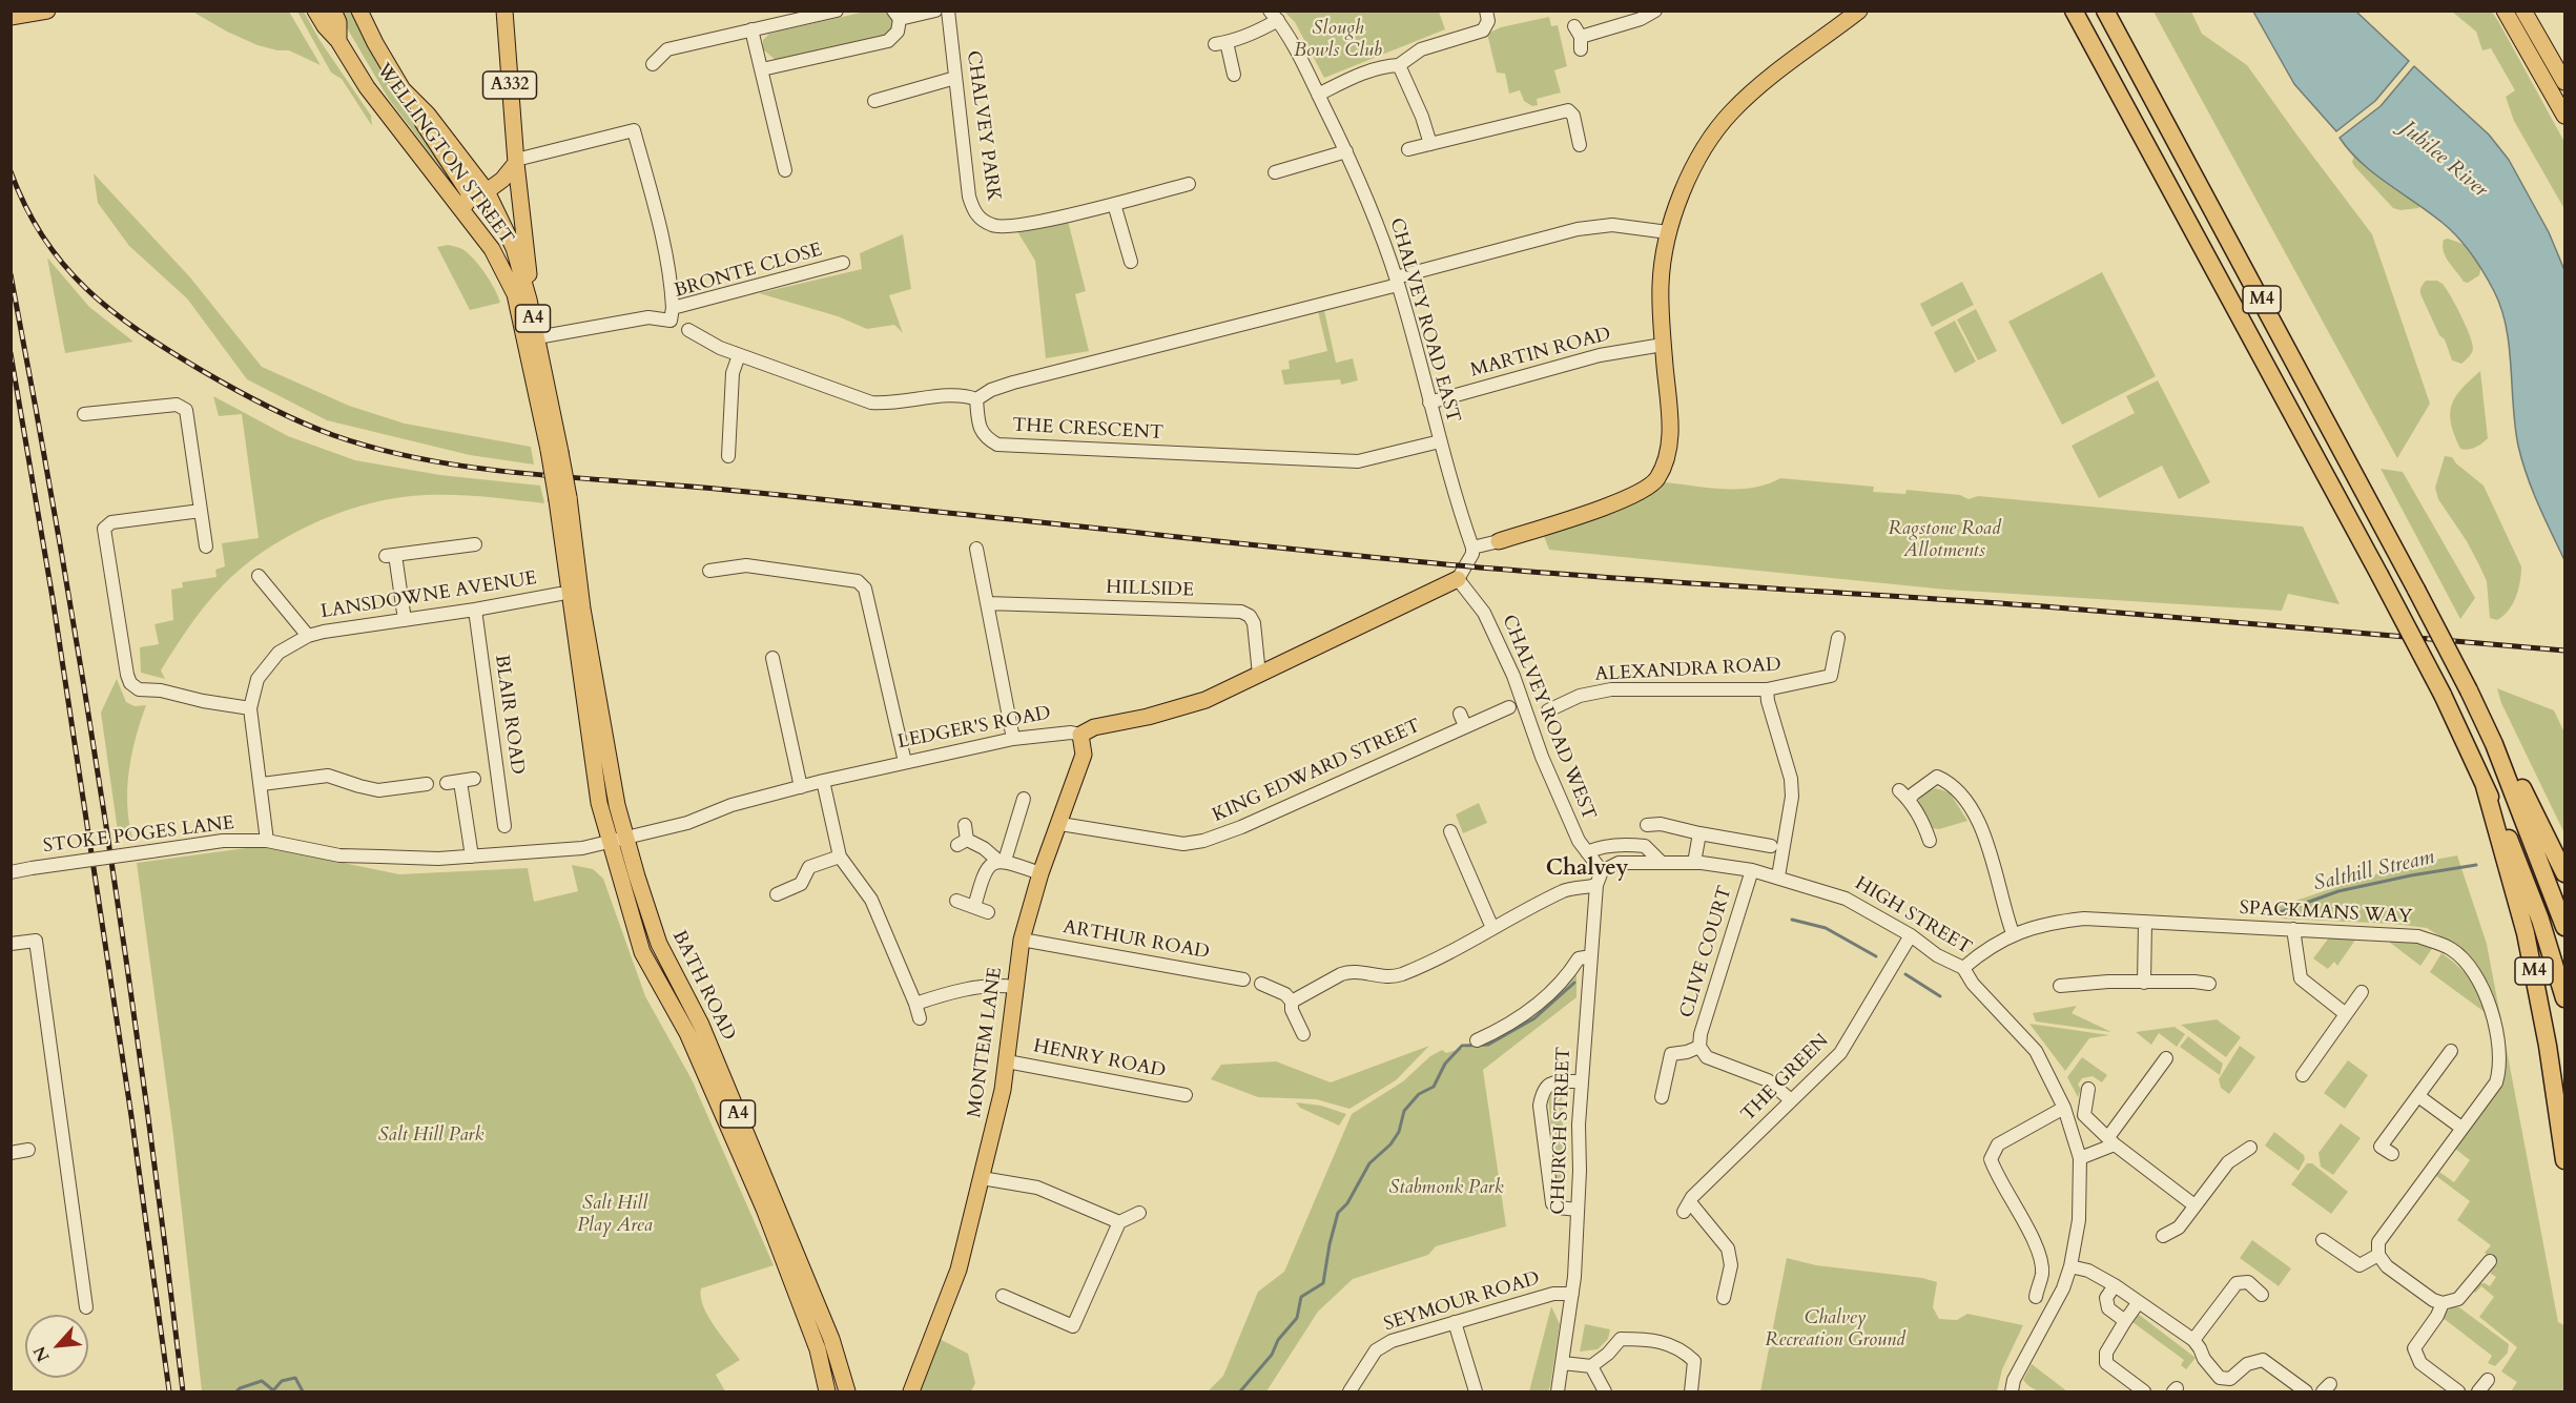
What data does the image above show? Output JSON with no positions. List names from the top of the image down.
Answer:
{
  "streets": {
    "highway": ["M4"],
    "main road": [
      "A332",
      "WELLINGTON STREET",
      "A4",
      "LEDGER'S ROAD",
      "BATH ROAD",
      "MONTEM LANE"
    ],
    "street": [
      "CHALVEY PARK",
      "BRONTE CLOSE",
      "CHALVEY ROAD EAST",
      "MARTIN ROAD",
      "THE CRESCENT",
      "HILLSIDE",
      "LANSDOWNE AVENUE",
      "ALEXANDRA ROAD",
      "BLAIR ROAD",
      "CHALVEY ROAD WEST",
      "KING EDWARD STREET",
      "STOKE POGES LANE",
      "SPACKMANS WAY",
      "HIGH STREET",
      "ARTHUR ROAD",
      "CLIVE COURT",
      "HENRY ROAD",
      "THE GREEN",
      "CHURCH STREET",
      "SEYMOUR ROAD"
    ]
  },
  "crossings": [
    ["WELLINGTON STREET", "BRONTE CLOSE"],
    ["WELLINGTON STREET", "LANSDOWNE AVENUE"],
    ["WELLINGTON STREET", "BATH ROAD"],
    ["CHALVEY ROAD EAST", "MARTIN ROAD"],
    ["CHALVEY ROAD EAST", "THE CRESCENT"],
    ["HILLSIDE", "LEDGER'S ROAD"],
    ["LANSDOWNE AVENUE", "BLAIR ROAD"],
    ["LANSDOWNE AVENUE", "STOKE POGES LANE"],
    ["LANSDOWNE AVENUE", "BATH ROAD"],
    ["CHALVEY ROAD WEST", "LEDGER'S ROAD"],
    ["CHALVEY ROAD WEST", "HIGH STREET"],
    ["CHALVEY ROAD WEST", "CHURCH STREET"],
    ["LEDGER'S ROAD", "STOKE POGES LANE"],
    ["LEDGER'S ROAD", "BATH ROAD"],
    ["LEDGER'S ROAD", "MONTEM LANE"],
    ["KING EDWARD STREET", "MONTEM LANE"],
    ["STOKE POGES LANE", "BATH ROAD"],
    ["SPACKMANS WAY", "HIGH STREET"],
    ["HIGH STREET", "CLIVE COURT"],
    ["HIGH STREET", "THE GREEN"],
    ["HIGH STREET", "CHURCH STREET"],
    ["ARTHUR ROAD", "MONTEM LANE"],
    ["CLIVE COURT", "THE GREEN"],
    ["MONTEM LANE", "HENRY ROAD"],
    ["CHURCH STREET", "SEYMOUR ROAD"]
  ],
  "districts": ["Chalvey"],
  "water": ["Jubilee River", "Salthill Stream"],
  "parks": [
    "Slough Bowls Club",
    "Ragstone Road Allotments",
    "Salt Hill Park",
    "Stabmonk Park",
    "Salt Hill Play Area",
    "Chalvey Recreation Ground"
  ],
  "north": "bottom left"
}
